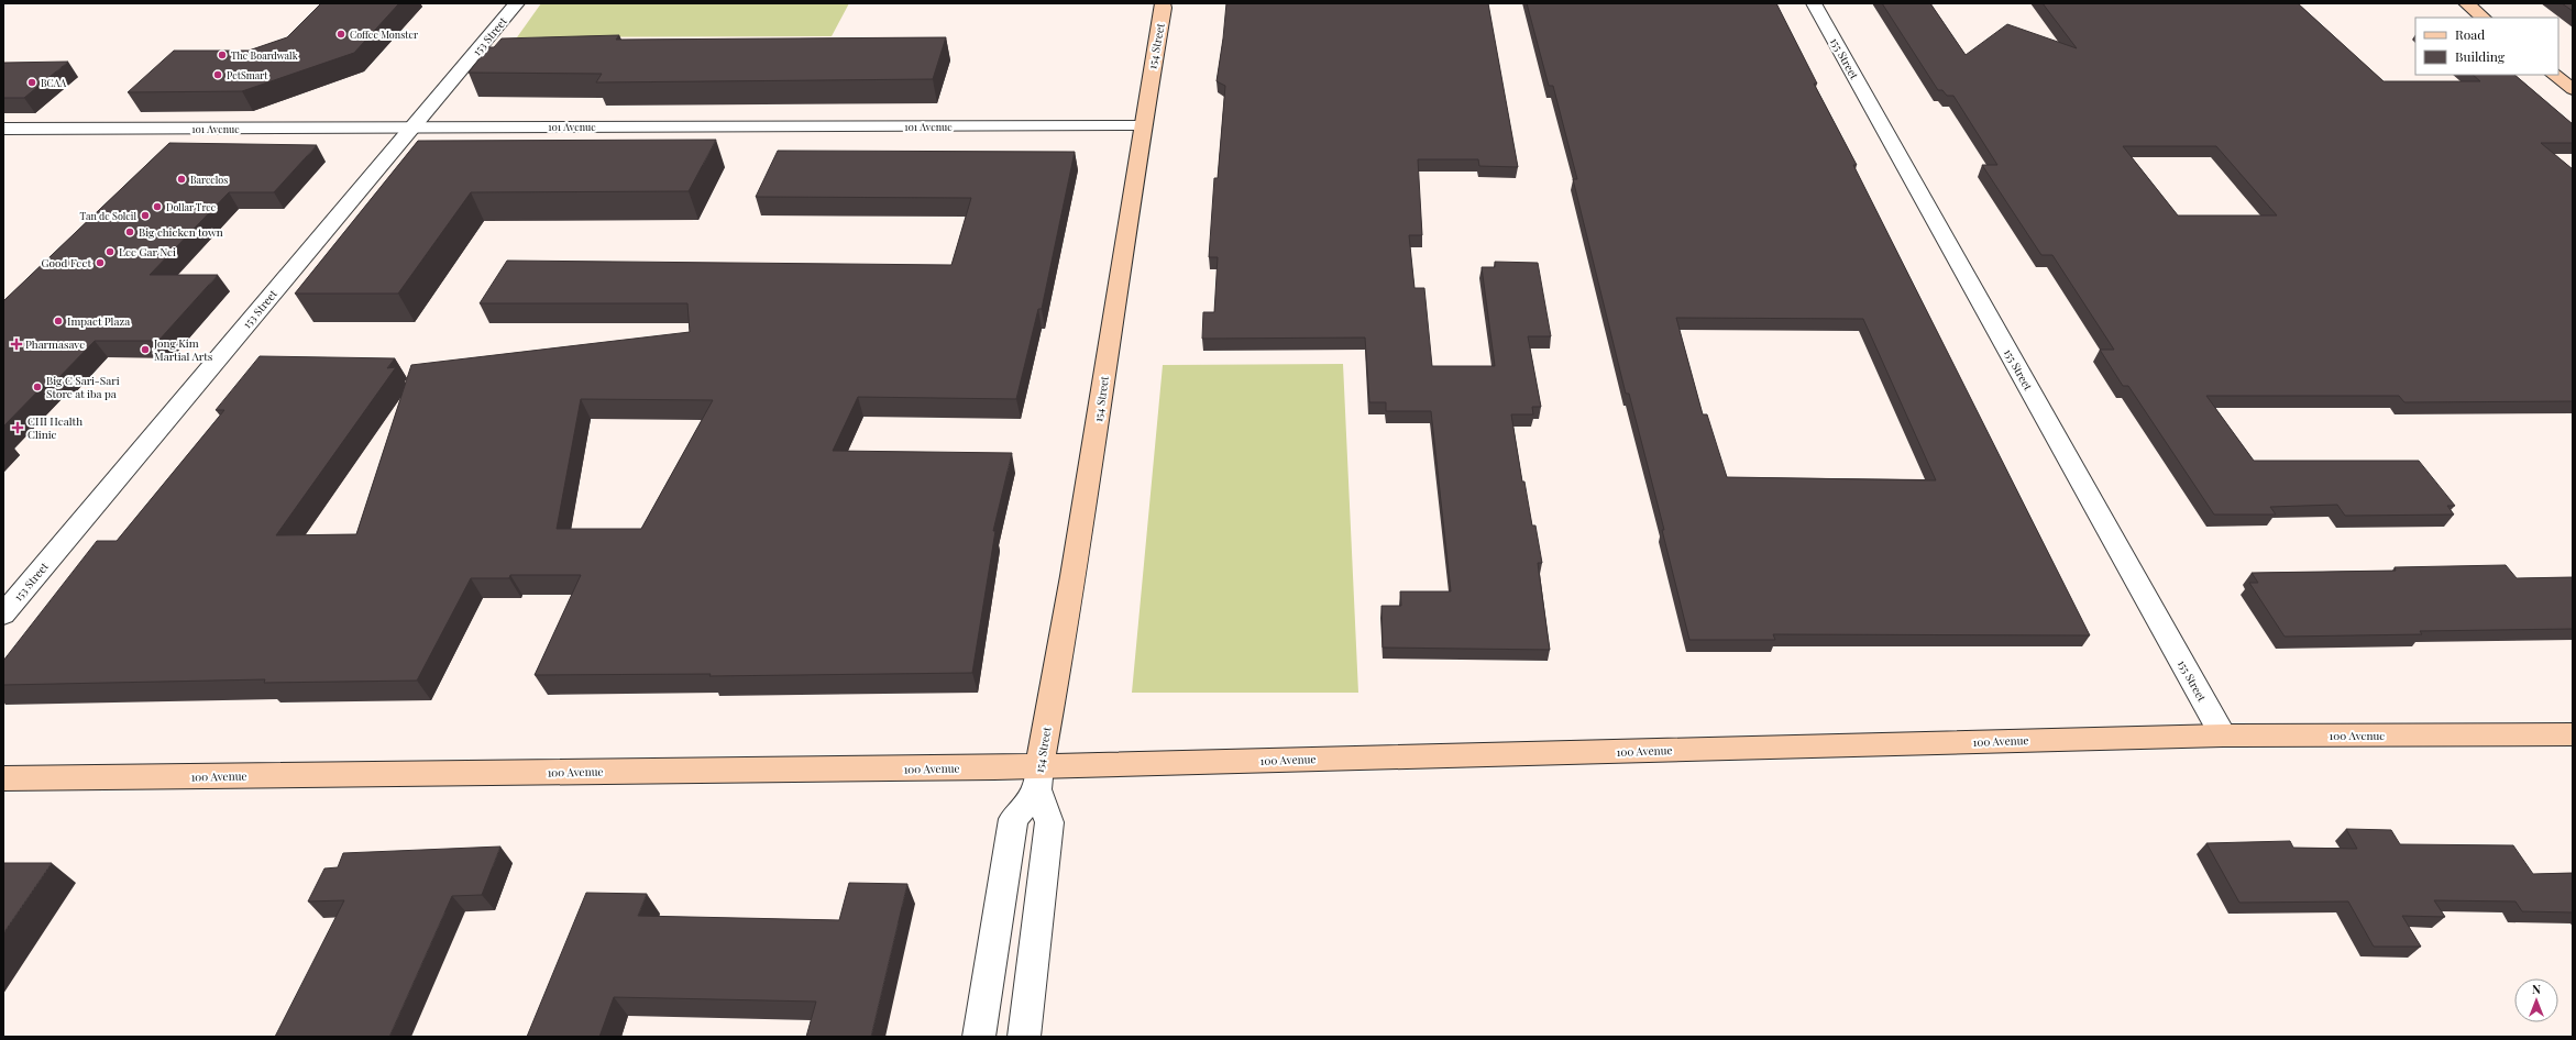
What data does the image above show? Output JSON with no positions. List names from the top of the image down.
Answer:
{
  "streets": {
    "main road": ["154 Street", "100 Avenue"],
    "street": ["153 Street", "155 Street", "101 Avenue"]
  },
  "crossings": [
    ["153 Street", "101 Avenue"],
    ["154 Street", "101 Avenue"],
    ["154 Street", "100 Avenue"],
    ["155 Street", "100 Avenue"]
  ],
  "places": {
    "other": [
      "Coffee Monster",
      "The Boardwalk",
      "PetSmart",
      "BCAA",
      "Barcelos",
      "Dollar Tree",
      "Tan de Soleil",
      "Big chicken town",
      "Lee Gar Nei",
      "Good Feet",
      "Impact Plaza",
      "Jong Kim Martial Arts",
      "Big C Sari-Sari Store at iba pa"
    ],
    "health": ["Pharmasave", "CHI Health Clinic"]
  },
  "legend": ["Road", "Building"],
  "north": "top"
}
